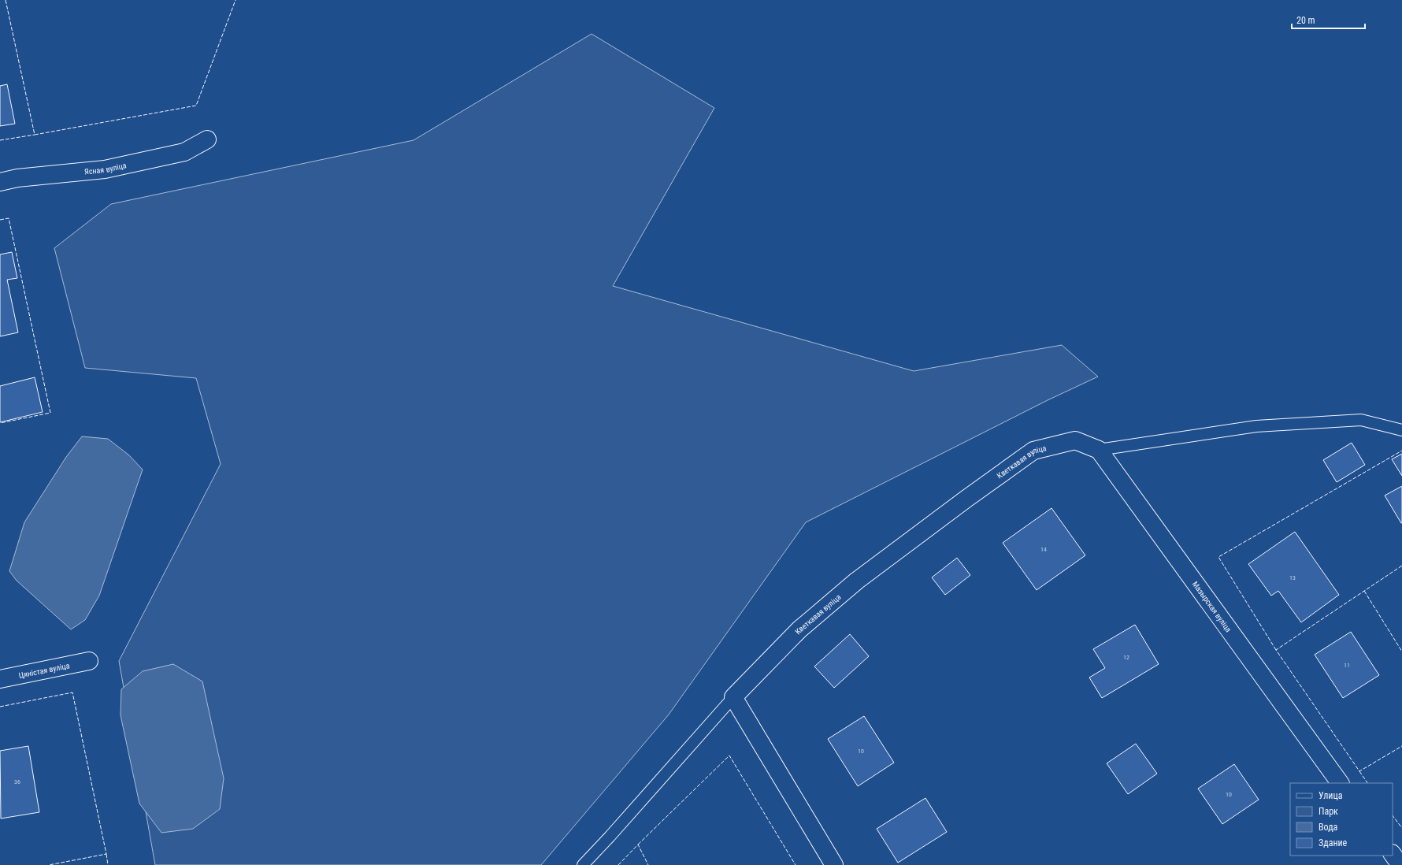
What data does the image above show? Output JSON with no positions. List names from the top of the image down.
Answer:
{
  "streets": {
    "street": [
      "Ясная вуліца",
      "Кветкавая вуліца",
      "Мазырская вуліца",
      "Цяністая вуліца"
    ]
  },
  "crossings": [
    ["Кветкавая вуліца", "Мазырская вуліца"]
  ],
  "house_numbers": [
    "14",
    "13",
    "12",
    "11",
    "10",
    "36",
    "10"
  ],
  "legend": [
    "Улица",
    "Парк",
    "Вода",
    "Здание"
  ],
  "scale_bar": "20 m"
}
